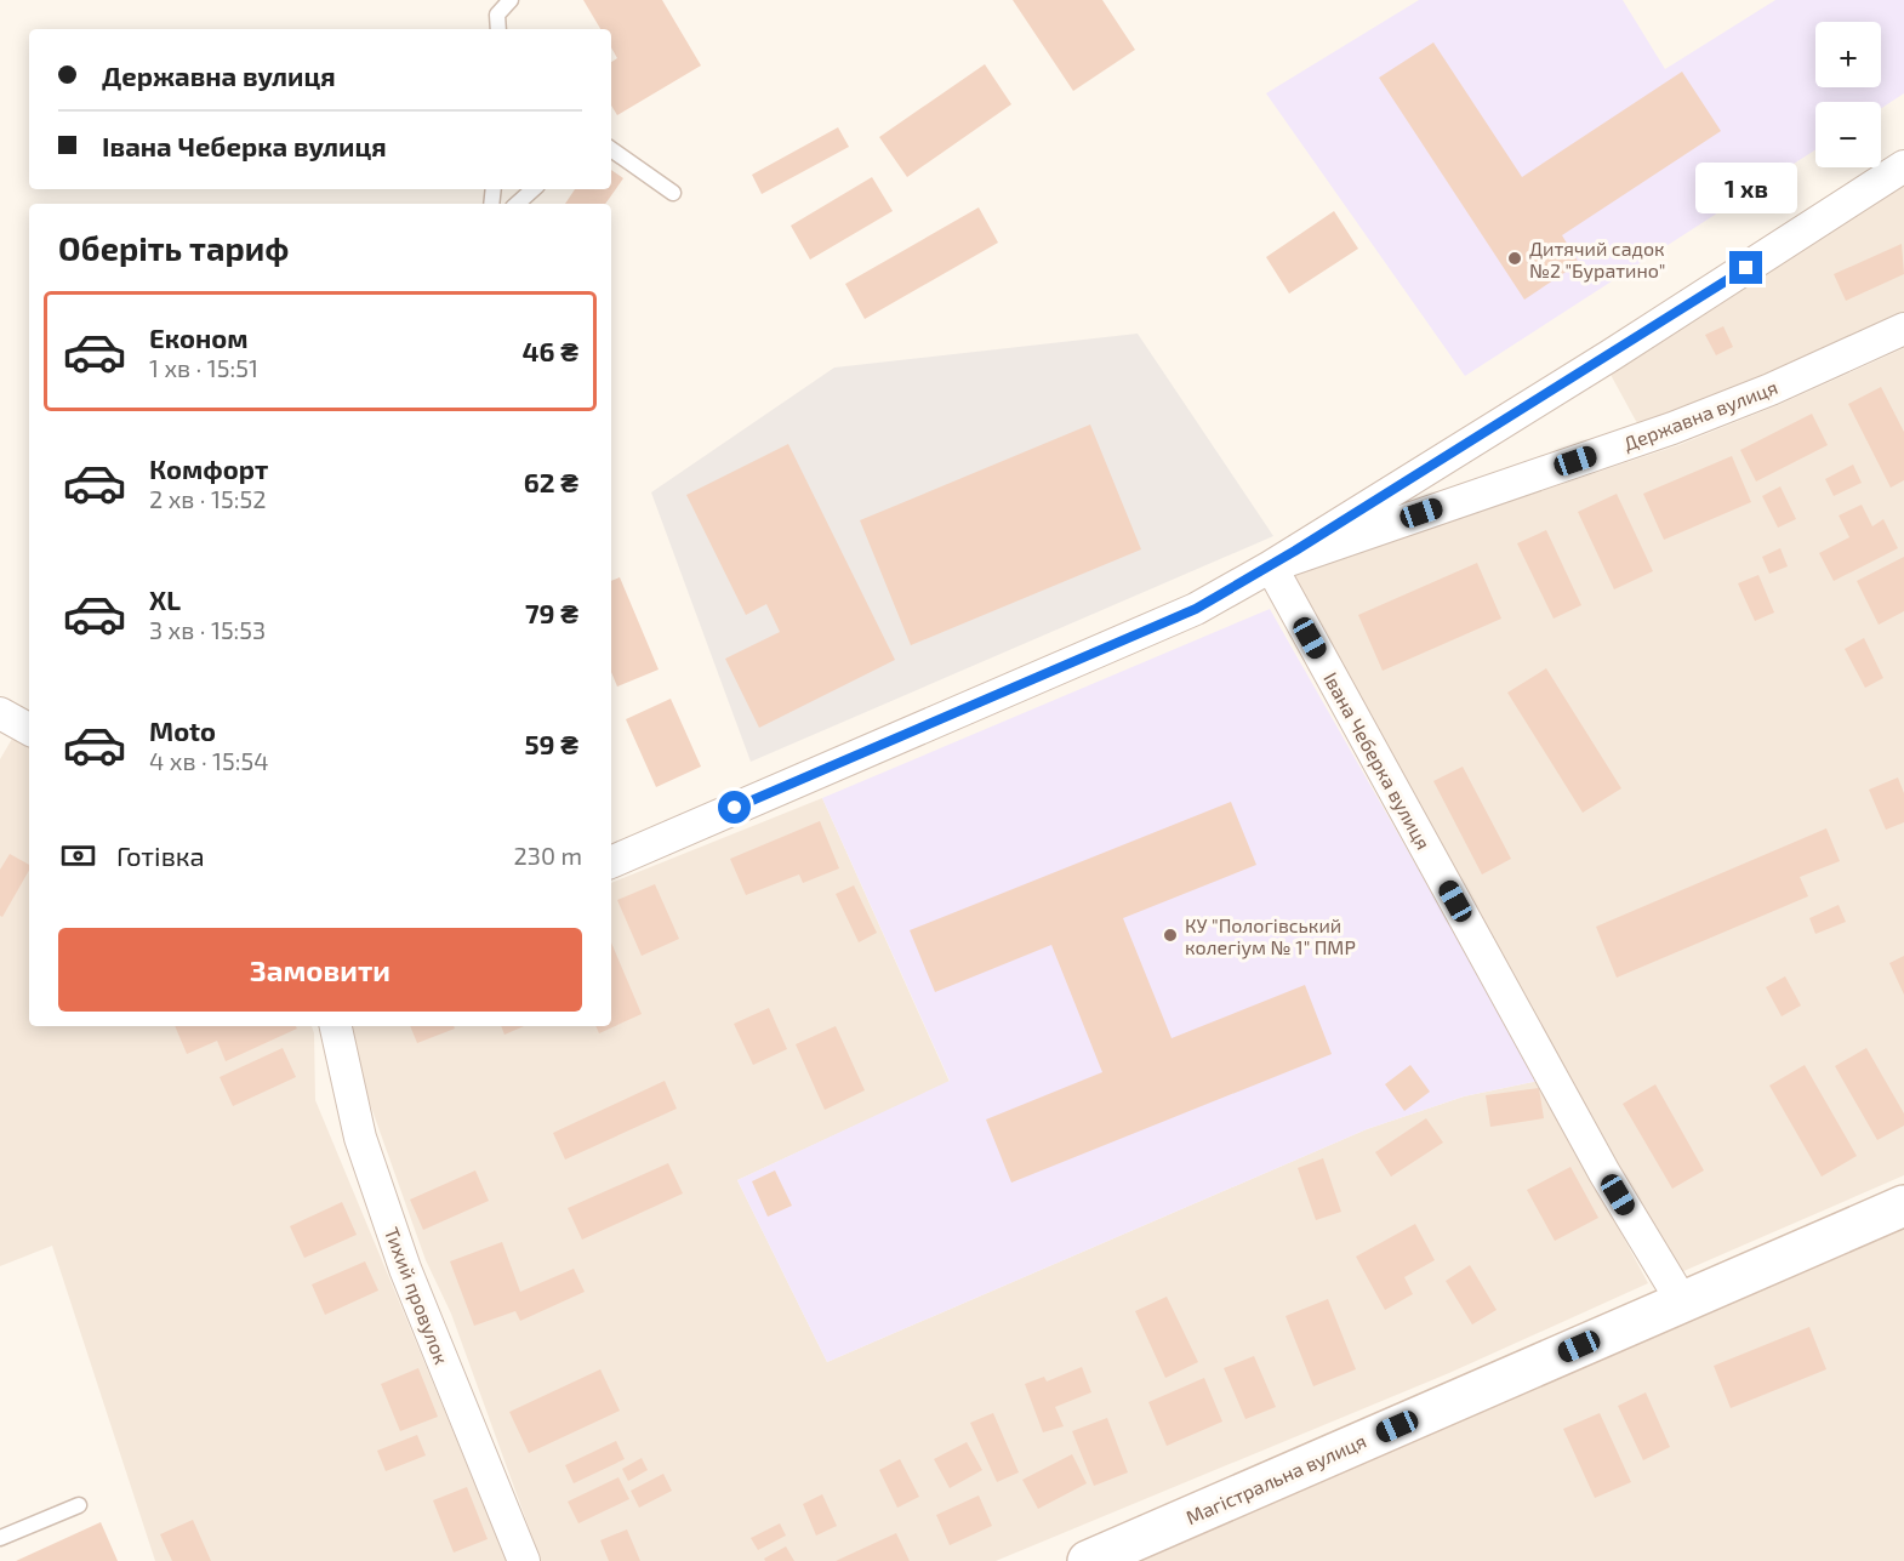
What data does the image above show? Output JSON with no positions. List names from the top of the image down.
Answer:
{
  "streets": {
    "main road": ["Магістральна вулиця"],
    "street": ["Державна вулиця", "Івана Чеберка вулиця", "Тихий провулок"]
  },
  "crossings": [
    ["Державна вулиця", "Івана Чеберка вулиця"],
    ["Івана Чеберка вулиця", "Магістральна вулиця"]
  ],
  "places": ["Дитячий садок №2 \"Буратино\"", "КУ \"Пологівський колегіум № 1\" ПМР"],
  "page": {
    "map_buttons": ["+", "−"],
    "banner": ["Державна вулиця", "Івана Чеберка вулиця"],
    "bubble": "1 хв",
    "heading": "Оберіть тариф",
    "list": [
      {
        "name": "Економ",
        "note": "1 хв · 15:51",
        "value": "46 ₴"
      },
      {
        "name": "Комфорт",
        "note": "2 хв · 15:52",
        "value": "62 ₴"
      },
      {
        "name": "XL",
        "note": "3 хв · 15:53",
        "value": "79 ₴"
      },
      {
        "name": "Moto",
        "note": "4 хв · 15:54",
        "value": "59 ₴"
      }
    ],
    "pay": ["Готівка", "230 m"],
    "buttons": "Замовити"
  }
}
